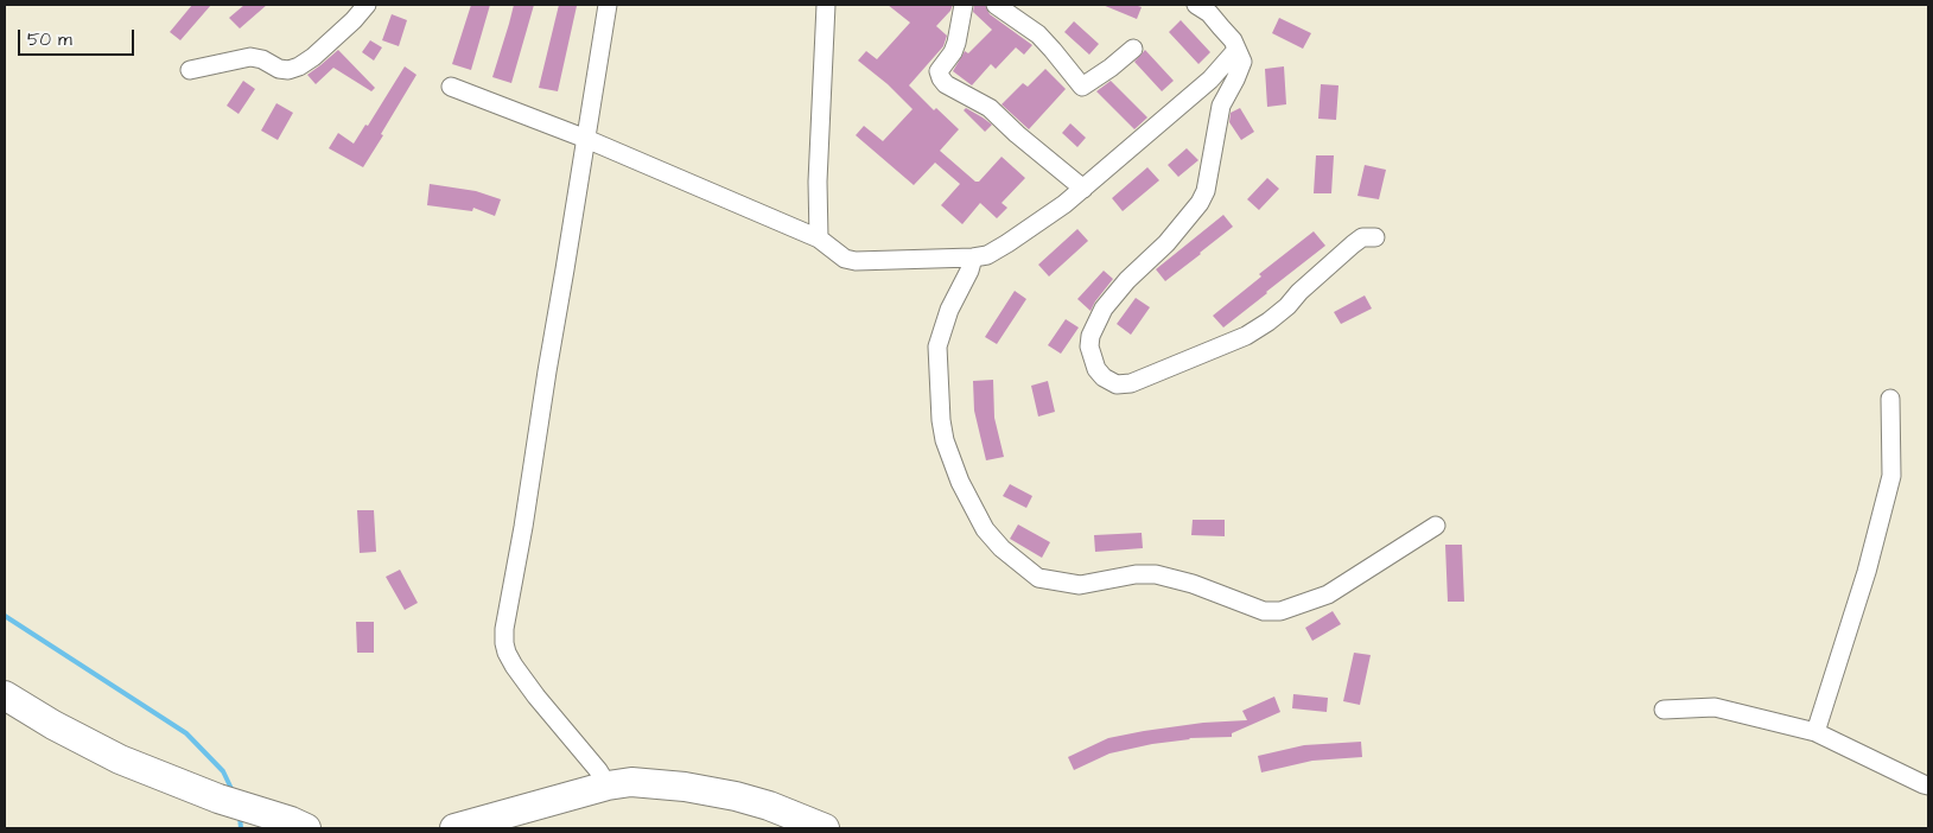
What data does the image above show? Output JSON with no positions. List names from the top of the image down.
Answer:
{
  "scale_bar": "50 m"
}
